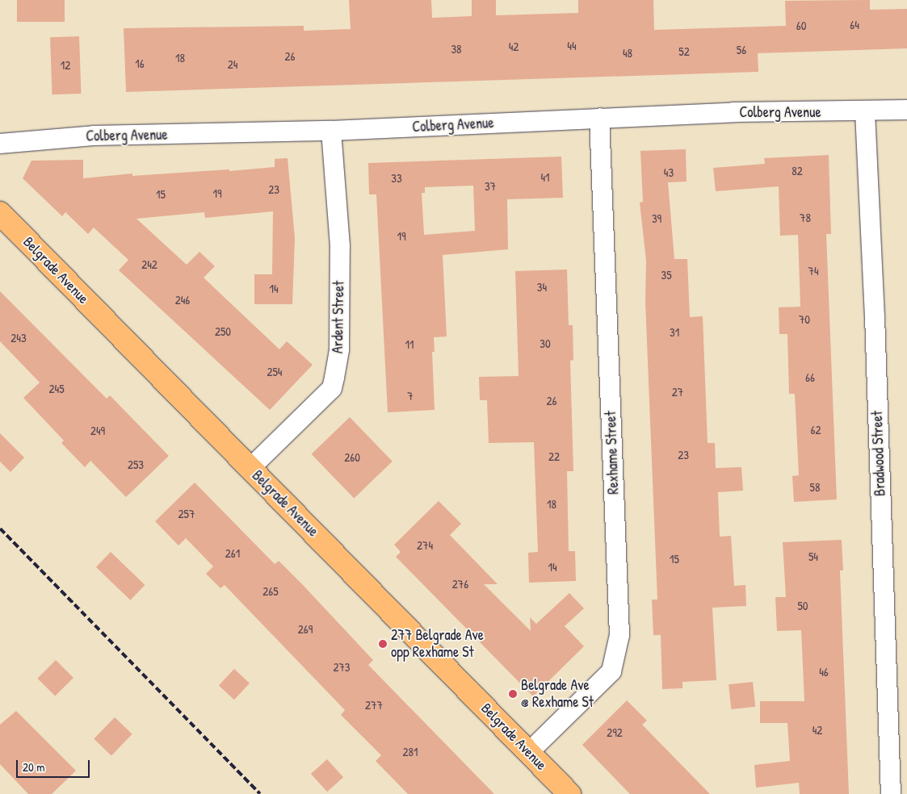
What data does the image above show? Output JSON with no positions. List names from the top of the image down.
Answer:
{
  "streets": {
    "main road": ["Belgrade Avenue"],
    "street": [
      "Colberg Avenue",
      "Ardent Street",
      "Rexhame Street",
      "Bradwood Street"
    ]
  },
  "crossings": [
    ["Colberg Avenue", "Ardent Street"],
    ["Colberg Avenue", "Rexhame Street"],
    ["Colberg Avenue", "Bradwood Street"],
    ["Belgrade Avenue", "Ardent Street"],
    ["Belgrade Avenue", "Rexhame Street"]
  ],
  "places": ["277 Belgrade Ave opp Rexhame St", "Belgrade Ave @ Rexhame St"],
  "house_numbers": [
    "64",
    "60",
    "44",
    "42",
    "38",
    "56",
    "52",
    "48",
    "26",
    "18",
    "16",
    "24",
    "12",
    "82",
    "43",
    "41",
    "33",
    "37",
    "23",
    "19",
    "15",
    "78",
    "39",
    "19",
    "242",
    "74",
    "35",
    "34",
    "14",
    "246",
    "70",
    "250",
    "31",
    "243",
    "30",
    "11",
    "254",
    "66",
    "245",
    "27",
    "7",
    "26",
    "62",
    "249",
    "23",
    "22",
    "260",
    "253",
    "58",
    "18",
    "257",
    "274",
    "261",
    "54",
    "15",
    "14",
    "276",
    "265",
    "50",
    "269",
    "273",
    "46",
    "277",
    "42",
    "292",
    "281"
  ],
  "scale_bar": "20 m"
}
